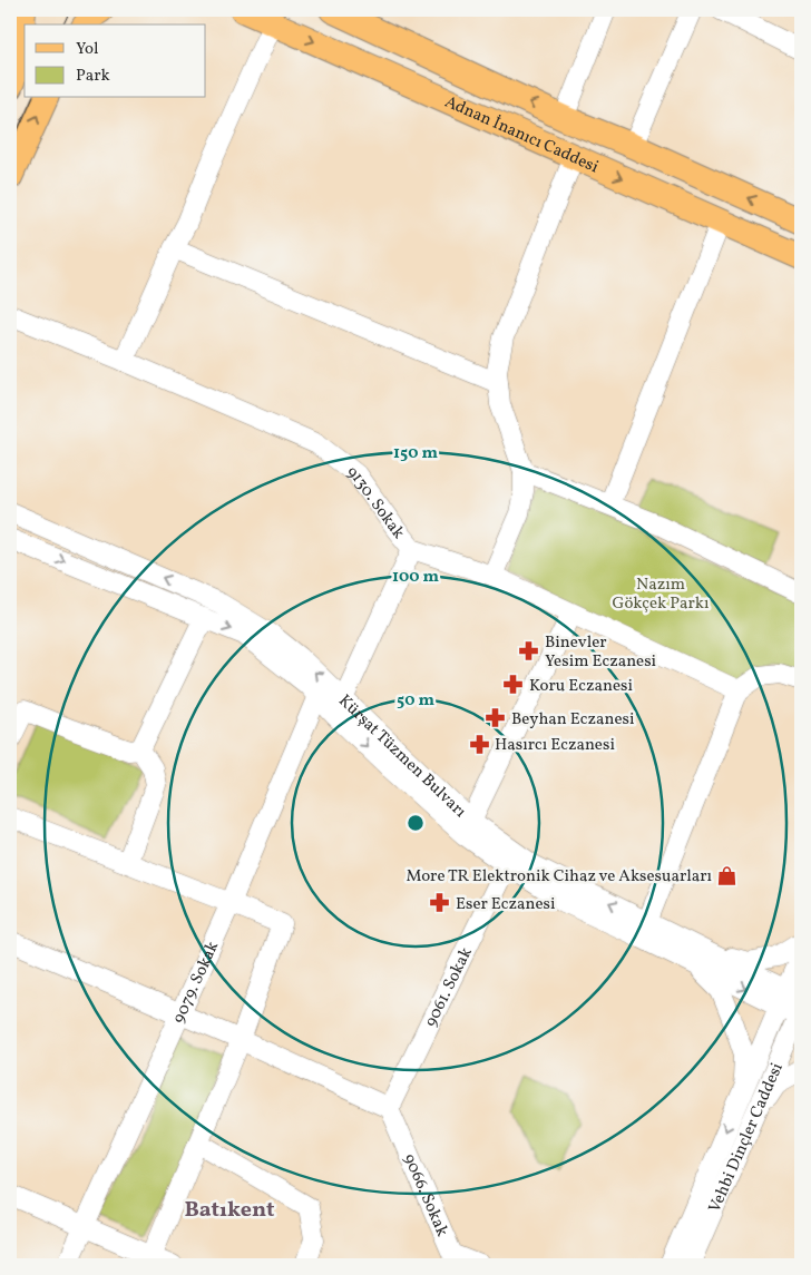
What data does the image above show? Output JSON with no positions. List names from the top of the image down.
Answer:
{
  "streets": {
    "main road": ["Adnan İnanıcı Caddesi"],
    "street": [
      "9130. Sokak",
      "Kürşat Tüzmen Bulvarı",
      "9079. Sokak",
      "9061. Sokak",
      "Vehbi Dinçler Caddesi",
      "9066. Sokak"
    ]
  },
  "crossings": [
    ["Kürşat Tüzmen Bulvarı", "9079. Sokak"],
    ["Kürşat Tüzmen Bulvarı", "9061. Sokak"],
    ["Kürşat Tüzmen Bulvarı", "Vehbi Dinçler Caddesi"],
    ["9061. Sokak", "9066. Sokak"]
  ],
  "districts": ["Batıkent"],
  "parks": ["Nazım Gökçek Parkı"],
  "places": {
    "pharmacy": [
      "Binevler Yesim Eczanesi",
      "Koru Eczanesi",
      "Beyhan Eczanesi",
      "Hasırcı Eczanesi",
      "Eser Eczanesi"
    ],
    "shop": ["More TR Elektronik Cihaz ve Aksesuarları"]
  },
  "legend": ["Yol", "Park"],
  "rings": ["150 m", "100 m", "50 m"]
}
